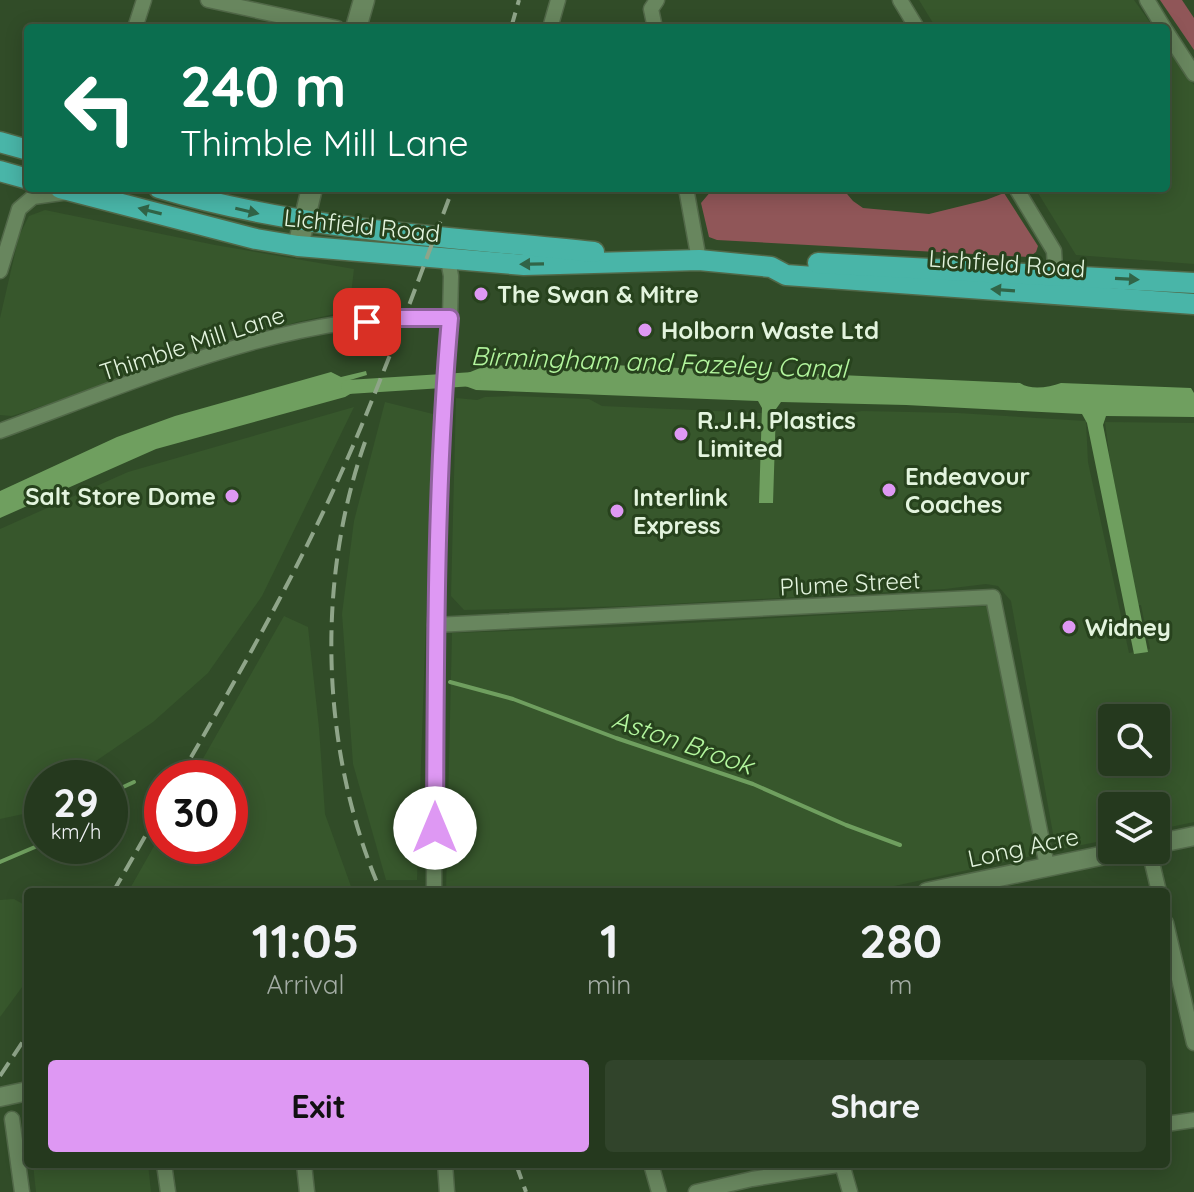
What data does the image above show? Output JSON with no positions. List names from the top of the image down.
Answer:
{
  "streets": {
    "main road": ["Lichfield Road"],
    "street": ["Thimble Mill Lane", "Plume Street", "Long Acre"]
  },
  "crossings": [
    ["Plume Street", "Long Acre"]
  ],
  "water": ["Birmingham and Fazeley Canal", "Aston Brook"],
  "places": [
    "The Swan & Mitre",
    "Holborn Waste Ltd",
    "R.J.H. Plastics Limited",
    "Endeavour Coaches",
    "Salt Store Dome",
    "Interlink Express",
    "Widney"
  ],
  "page": {
    "turn": ["240 m", "Thimble Mill Lane"],
    "speed": "29 km/h",
    "limit": "30",
    "eta": [
      "11:05",
      "Arrival",
      "1",
      "min",
      "280",
      "m"
    ],
    "buttons": ["Exit", "Share"]
  }
}
